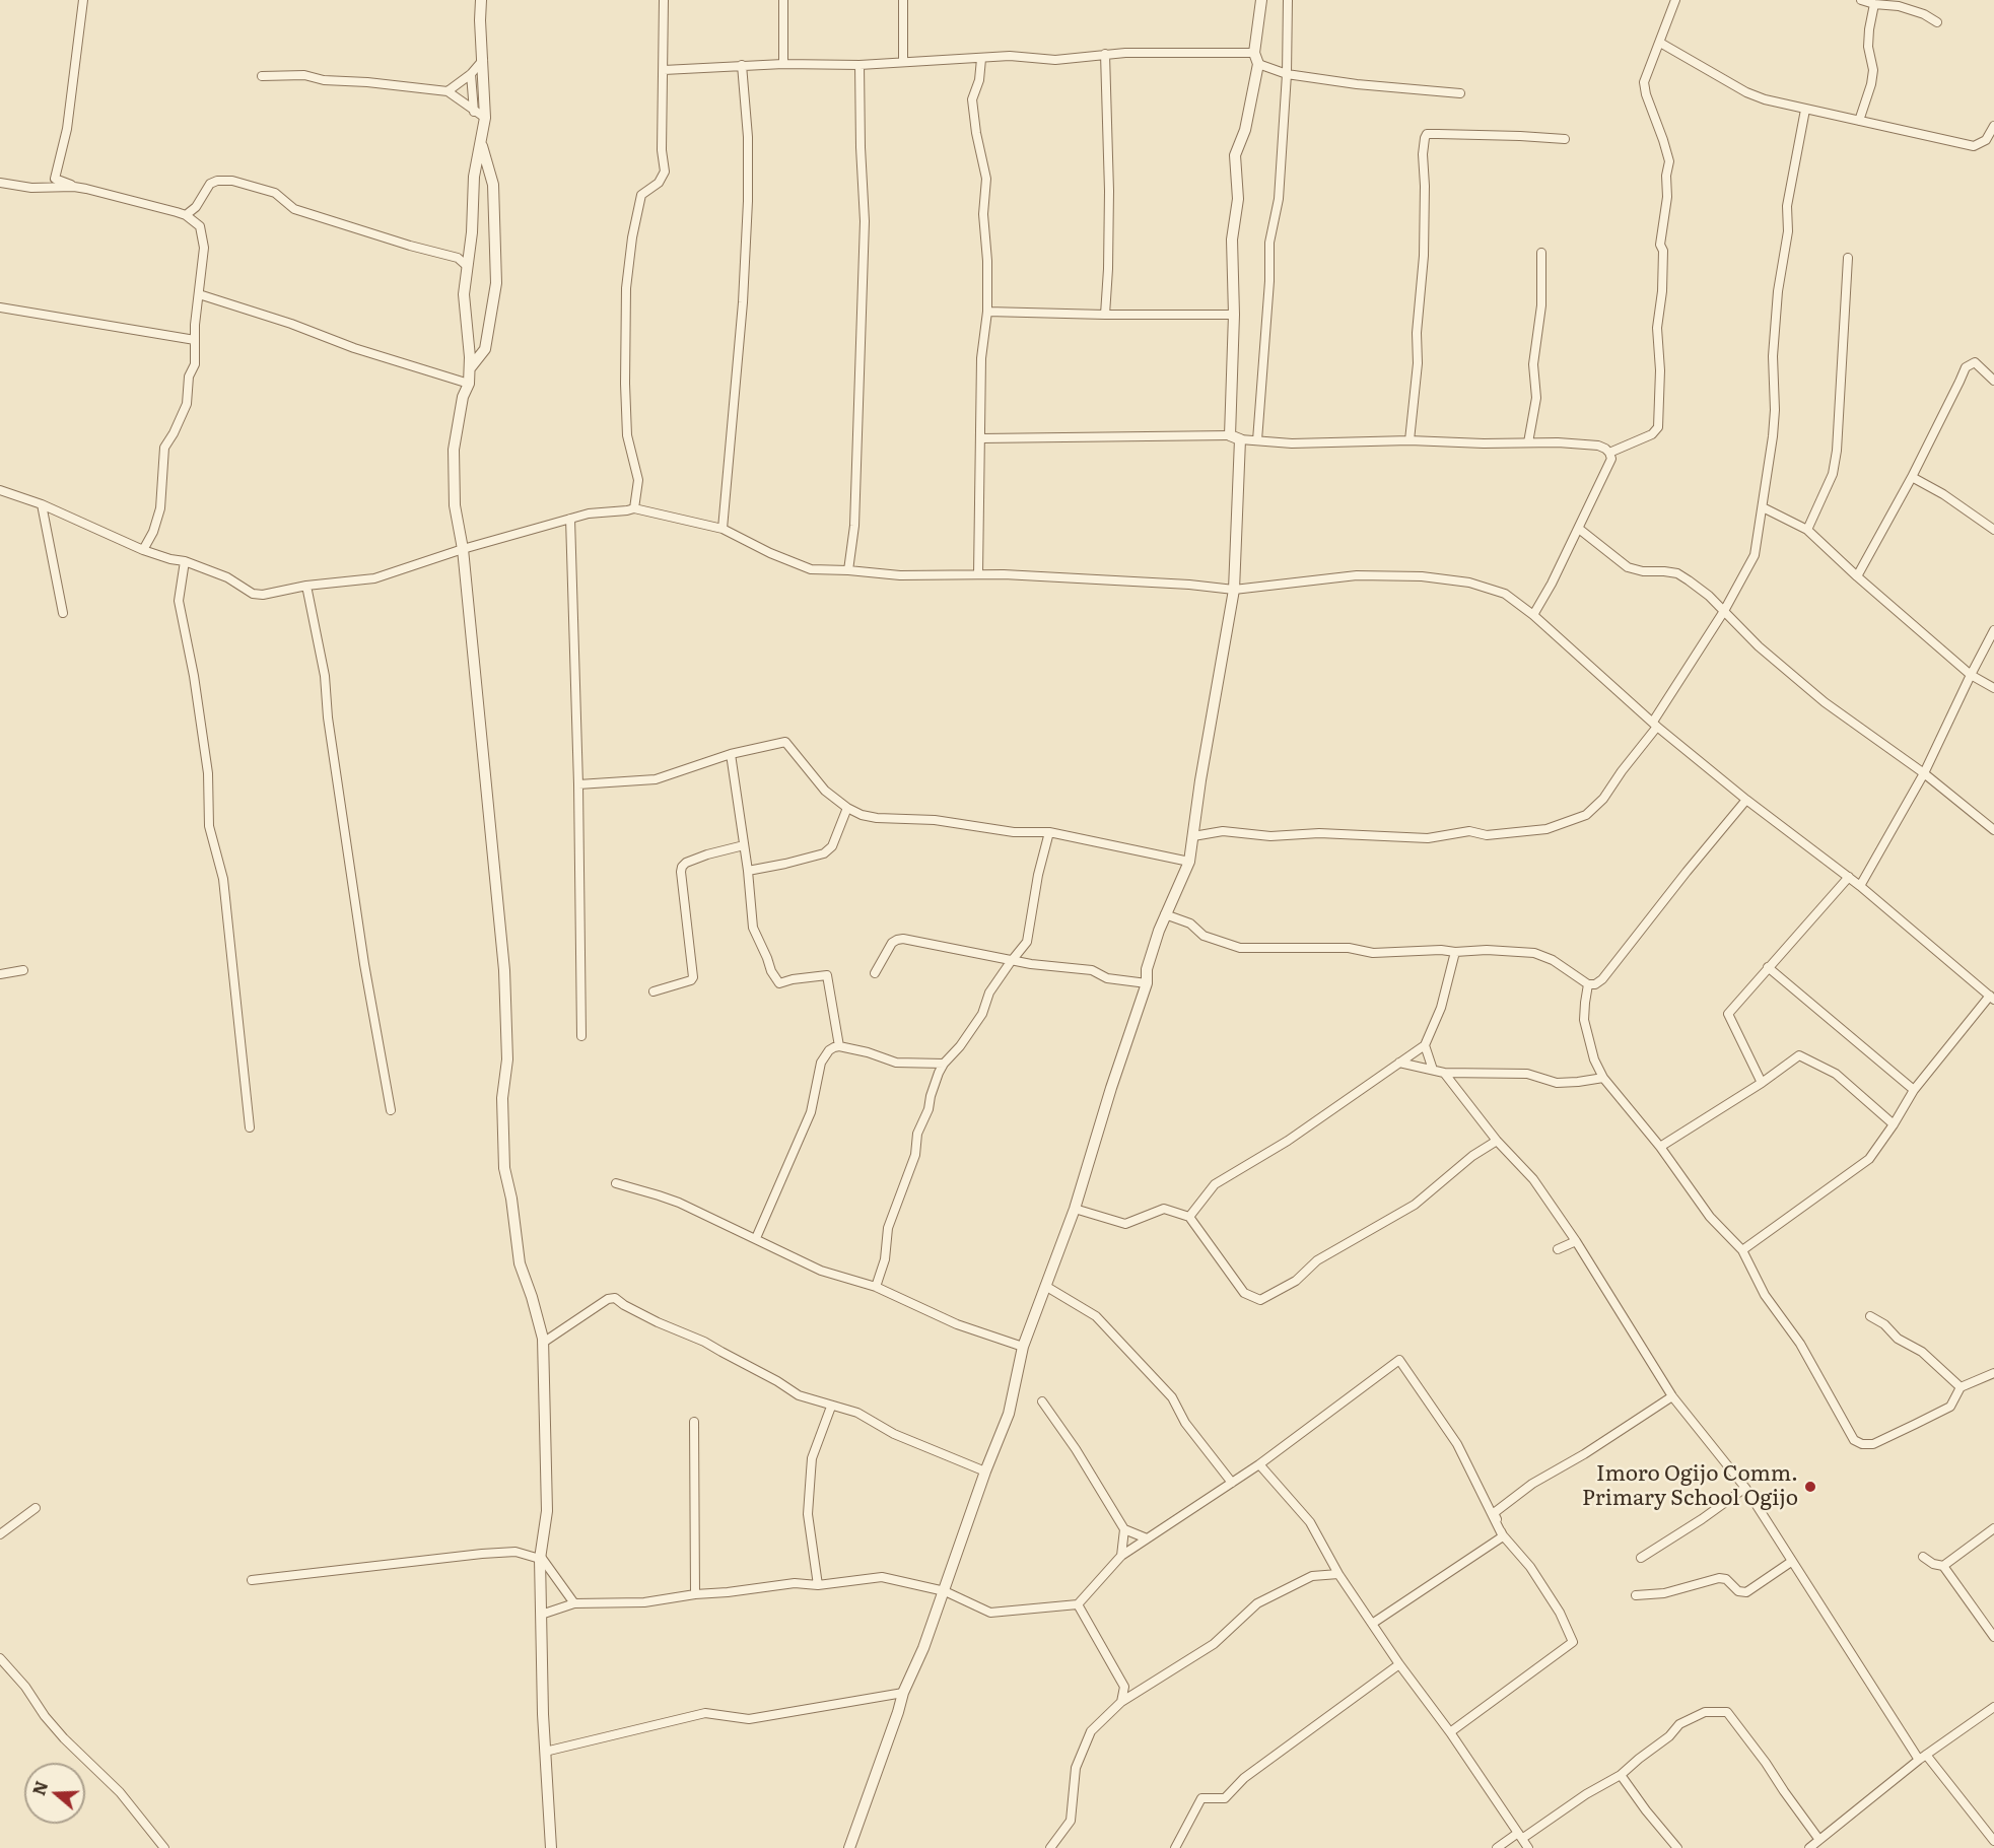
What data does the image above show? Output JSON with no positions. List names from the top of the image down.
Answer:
{
  "places": ["Imoro Ogijo Comm. Primary School Ogijo"],
  "north": "left"
}
